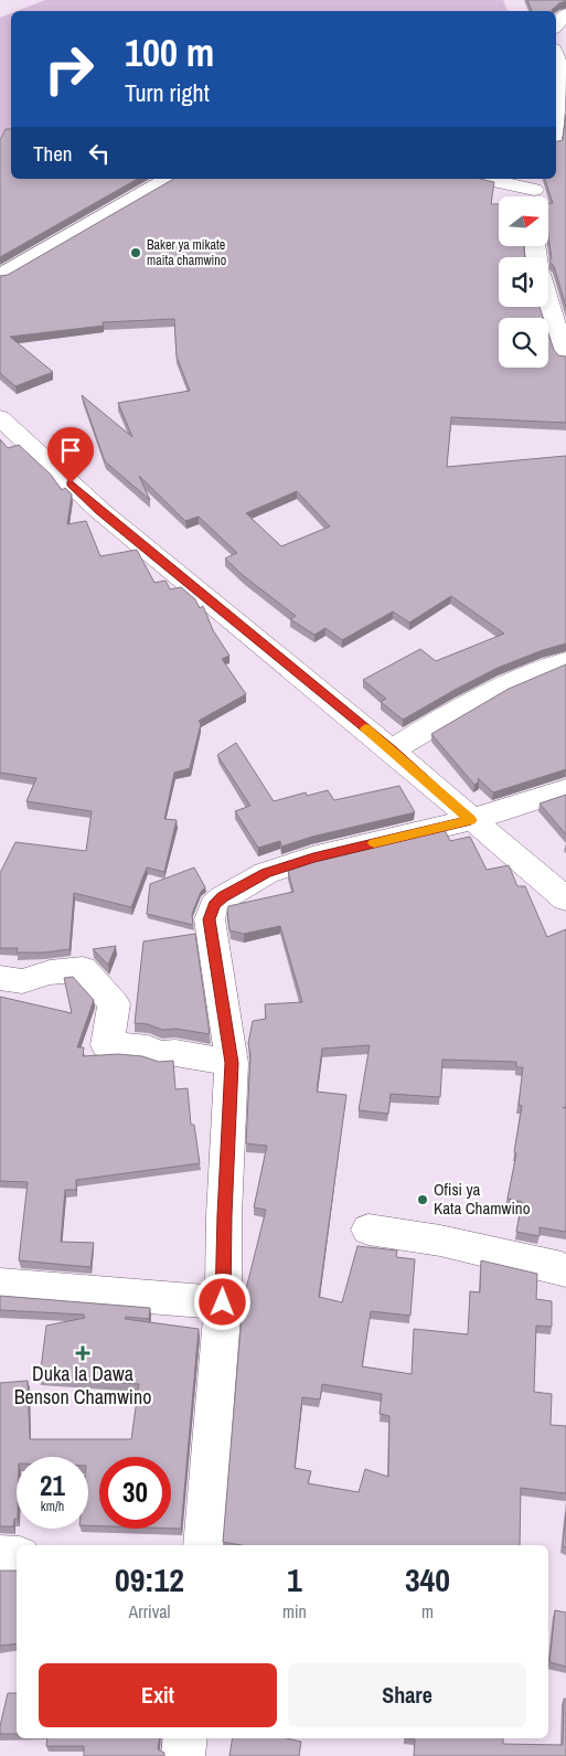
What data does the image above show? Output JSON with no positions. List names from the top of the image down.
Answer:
{
  "places": {
    "other": ["Baker ya mikate maita chamwino", "Ofisi ya Kata Chamwino"],
    "health": ["Duka la Dawa Benson Chamwino"]
  },
  "north": "right",
  "page": {
    "turn": ["100 m", "Turn right"],
    "then": "Then",
    "speed": "21 km/h",
    "limit": "30",
    "eta": [
      "09:12",
      "Arrival",
      "1",
      "min",
      "340",
      "m"
    ],
    "buttons": ["Exit", "Share"]
  }
}
